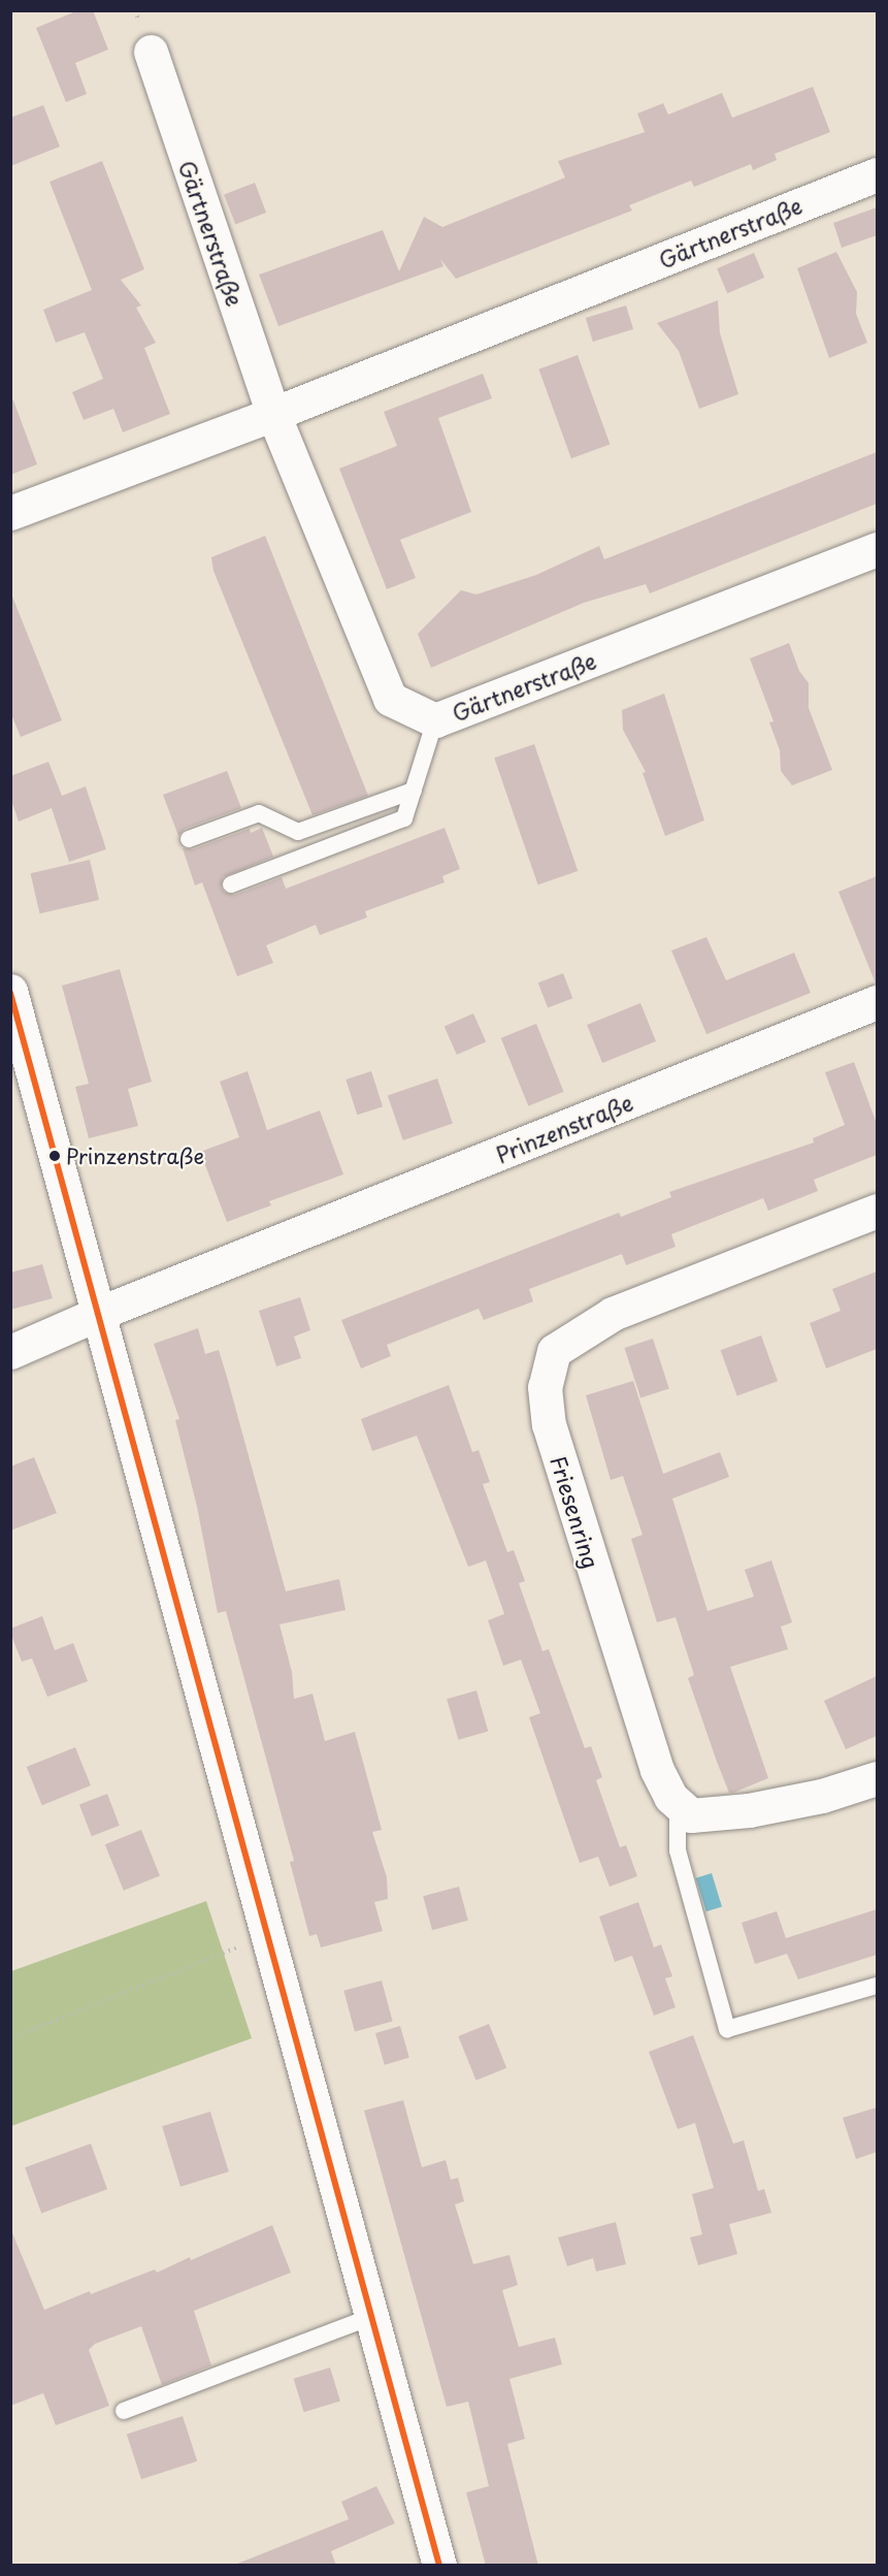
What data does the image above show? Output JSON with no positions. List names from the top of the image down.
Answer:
{
  "streets": {
    "street": ["Gärtnerstraße", "Prinzenstraße", "Friesenring"]
  },
  "places": ["Prinzenstraße"]
}
